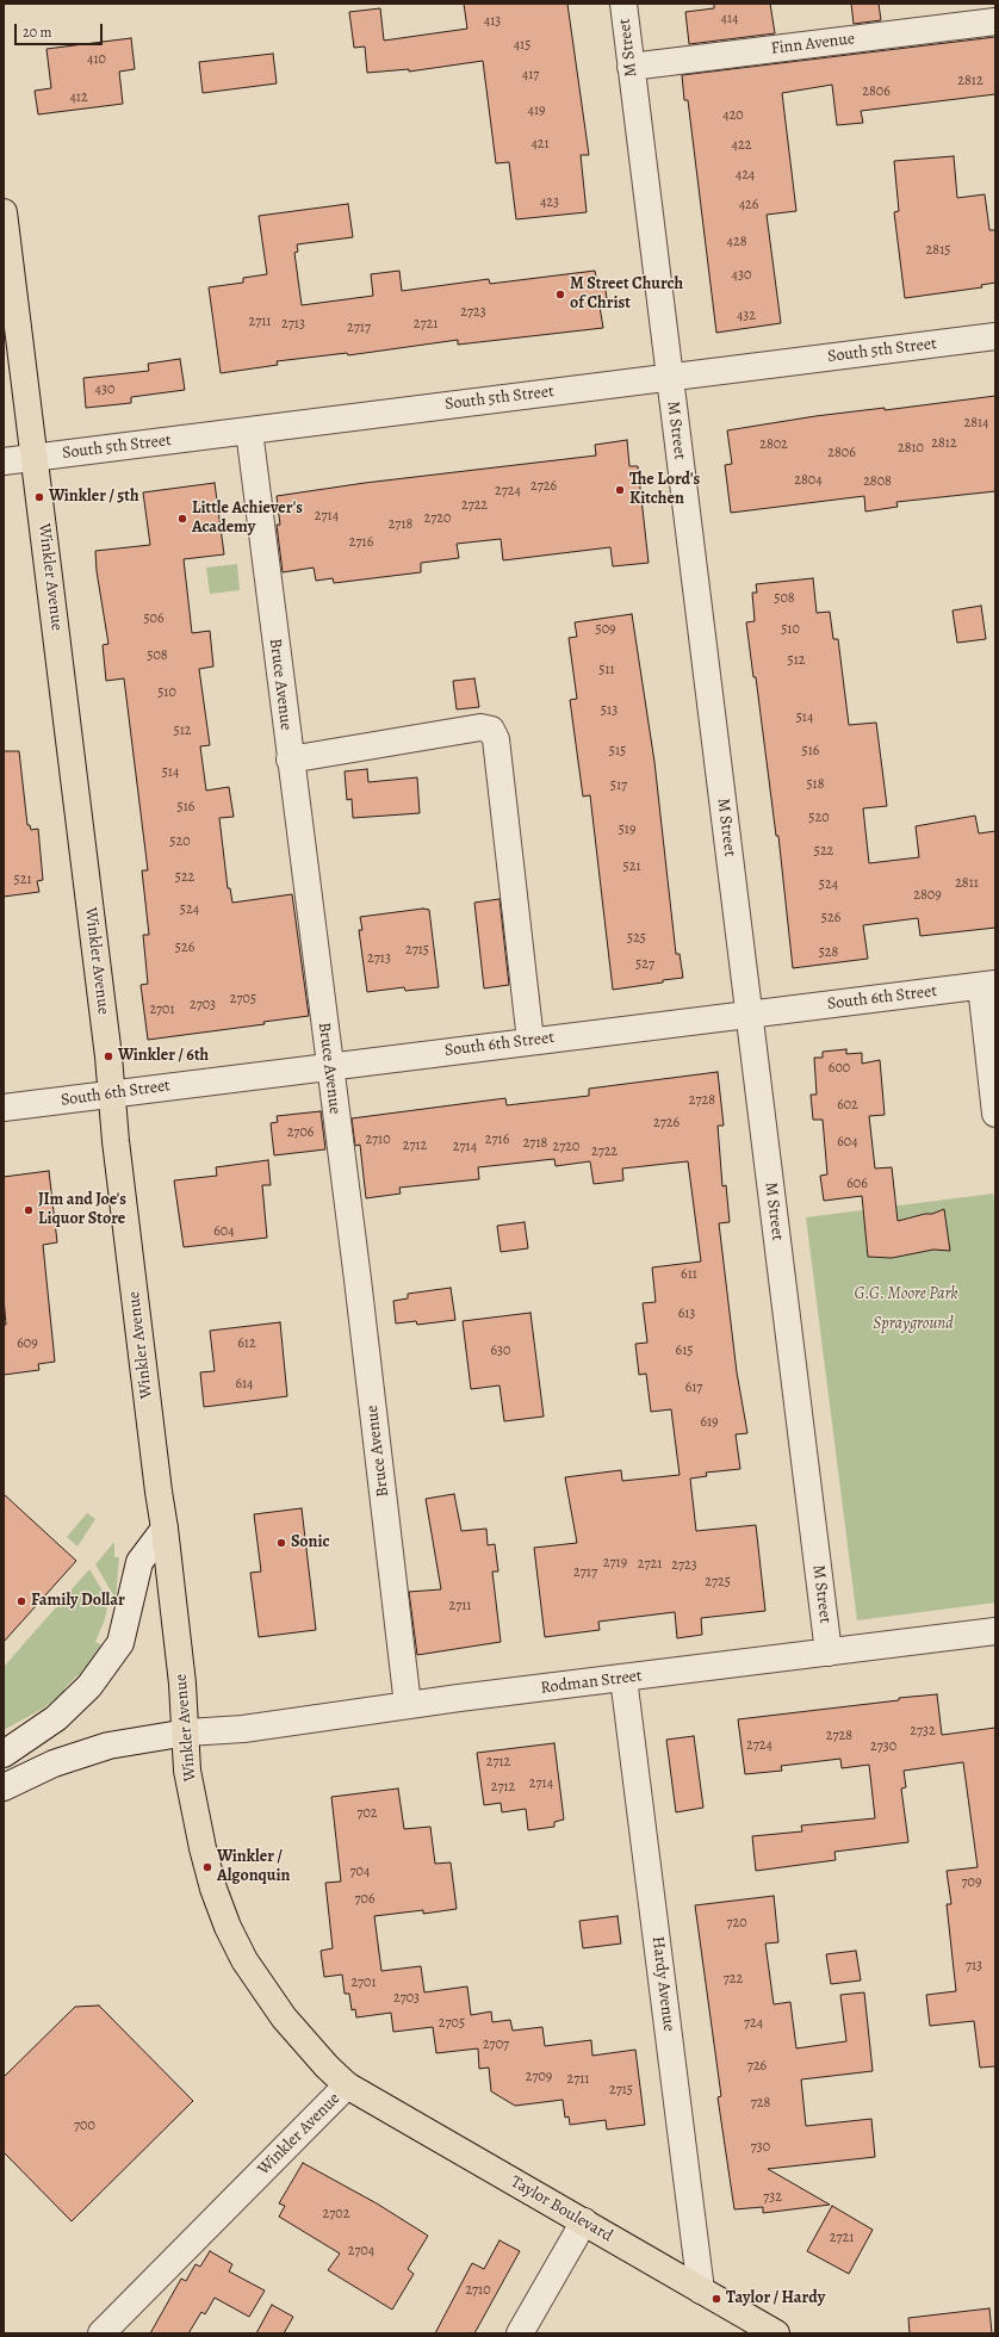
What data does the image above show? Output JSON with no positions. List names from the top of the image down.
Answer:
{
  "streets": {
    "main road": ["Winkler Avenue", "Taylor Boulevard"],
    "street": [
      "Finn Avenue",
      "M Street",
      "South 5th Street",
      "Bruce Avenue",
      "South 6th Street",
      "Rodman Street",
      "Hardy Avenue"
    ]
  },
  "crossings": [
    ["Finn Avenue", "M Street"],
    ["M Street", "South 5th Street"],
    ["M Street", "South 6th Street"],
    ["M Street", "Rodman Street"],
    ["South 5th Street", "Winkler Avenue"],
    ["South 5th Street", "Bruce Avenue"],
    ["Winkler Avenue", "South 6th Street"],
    ["Winkler Avenue", "Rodman Street"],
    ["Winkler Avenue", "Taylor Boulevard"],
    ["Bruce Avenue", "South 6th Street"],
    ["Bruce Avenue", "Rodman Street"],
    ["Rodman Street", "Hardy Avenue"],
    ["Hardy Avenue", "Taylor Boulevard"]
  ],
  "parks": ["G.G. Moore Park", "Sprayground"],
  "places": [
    "M Street Church of Christ",
    "The Lord's Kitchen",
    "Winkler / 5th",
    "Little Achiever's Academy",
    "Winkler / 6th",
    "JIm and Joe's Liquor Store",
    "Sonic",
    "Family Dollar",
    "Winkler / Algonquin",
    "Taylor / Hardy"
  ],
  "house_numbers": [
    "414",
    "413",
    "415",
    "410",
    "417",
    "2812",
    "2806",
    "412",
    "419",
    "420",
    "421",
    "422",
    "424",
    "423",
    "426",
    "428",
    "2815",
    "430",
    "2723",
    "432",
    "2711",
    "2713",
    "2721",
    "2717",
    "430",
    "2814",
    "2812",
    "2802",
    "2810",
    "2806",
    "2804",
    "2808",
    "2726",
    "2724",
    "2722",
    "2714",
    "2720",
    "2718",
    "2716",
    "508",
    "506",
    "509",
    "510",
    "508",
    "512",
    "511",
    "510",
    "513",
    "514",
    "512",
    "515",
    "516",
    "514",
    "518",
    "517",
    "516",
    "520",
    "519",
    "520",
    "522",
    "521",
    "522",
    "521",
    "2811",
    "524",
    "2809",
    "524",
    "526",
    "525",
    "526",
    "2715",
    "528",
    "2713",
    "527",
    "2705",
    "2703",
    "2701",
    "600",
    "2728",
    "602",
    "2726",
    "2706",
    "2710",
    "2716",
    "604",
    "2718",
    "2712",
    "2714",
    "2720",
    "2722",
    "606",
    "604",
    "611",
    "613",
    "609",
    "612",
    "630",
    "615",
    "614",
    "617",
    "619",
    "2719",
    "2721",
    "2723",
    "2717",
    "2725",
    "2711",
    "2732",
    "2728",
    "2724",
    "2730",
    "2712",
    "2714",
    "2712",
    "702",
    "704",
    "709",
    "706",
    "720",
    "713",
    "722",
    "2701",
    "2703",
    "2705",
    "724",
    "2707",
    "726",
    "2709",
    "2711",
    "2715",
    "728",
    "700",
    "730",
    "732",
    "2702",
    "2721",
    "2704",
    "2710"
  ],
  "scale_bar": "20 m"
}
